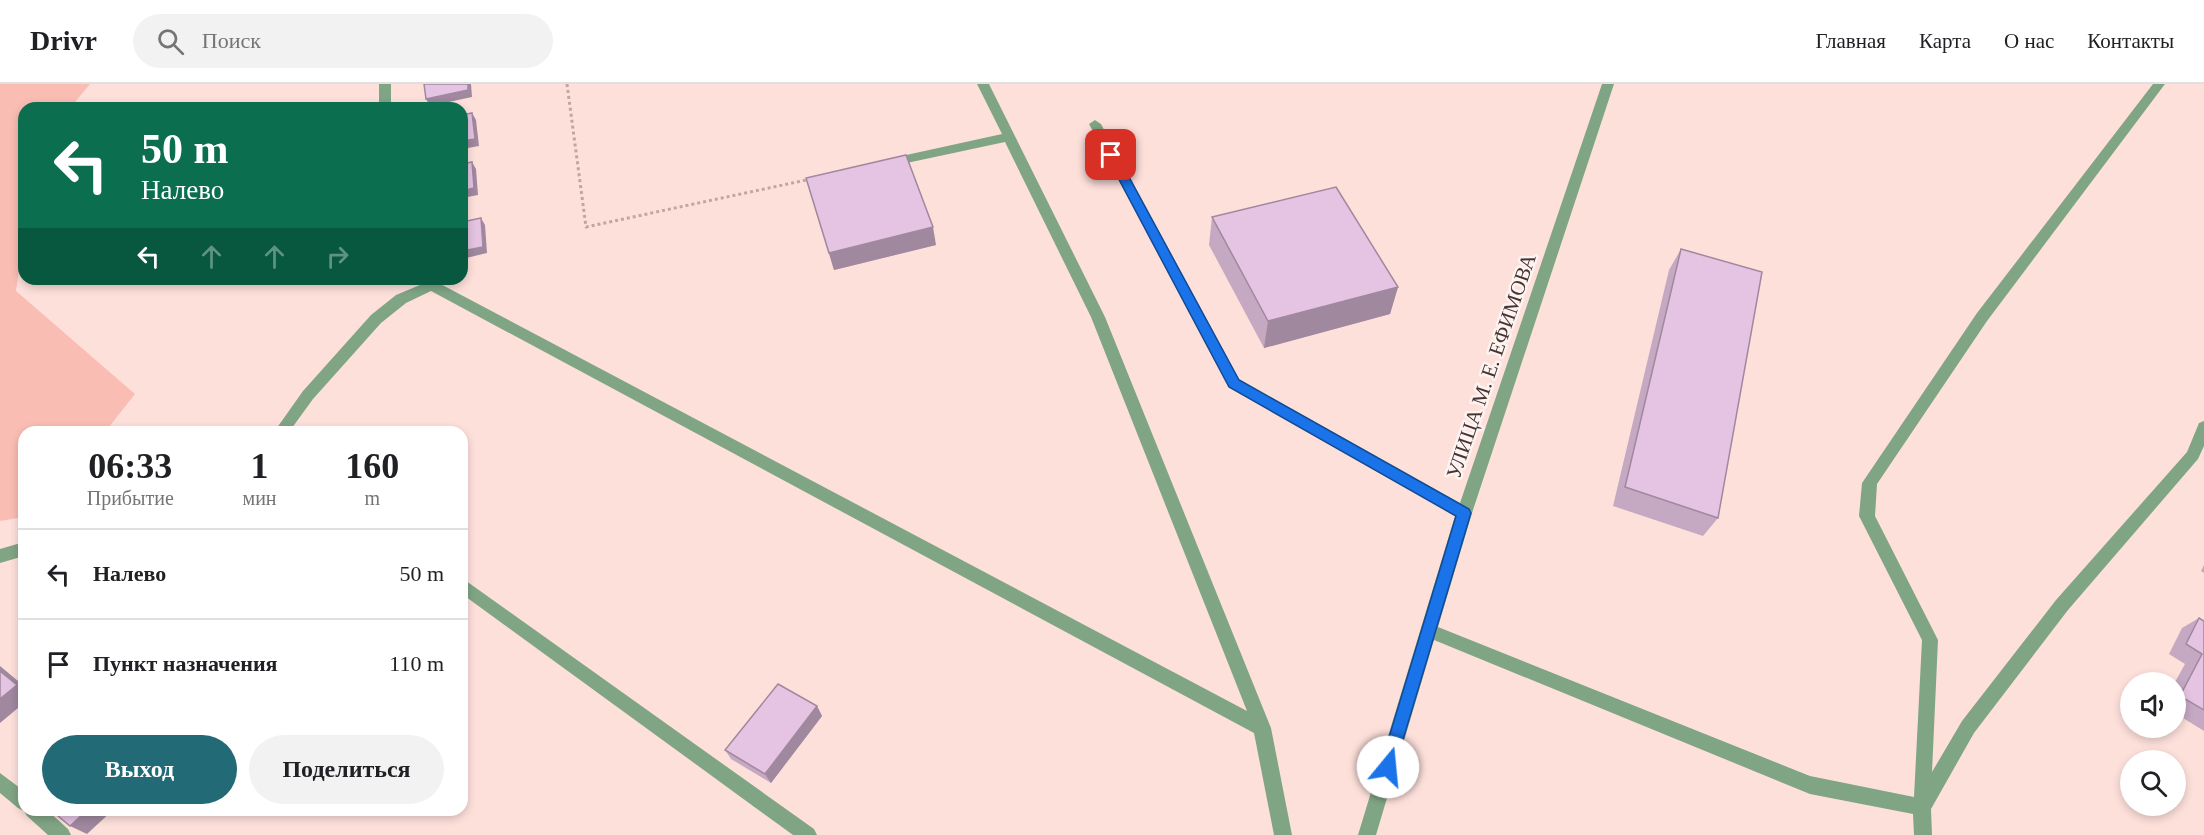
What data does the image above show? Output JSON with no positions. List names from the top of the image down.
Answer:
{
  "streets": {
    "street": ["УЛИЦА М. Е. ЕФИМОВА"]
  },
  "page": {
    "header": "Drivr",
    "search": "Поиск",
    "nav": [
      "Главная",
      "Карта",
      "О нас",
      "Контакты"
    ],
    "turn": ["50 m", "Налево"],
    "eta": [
      "06:33",
      "Прибытие",
      "1",
      "мин",
      "160",
      "m"
    ],
    "list": [
      {
        "name": "Налево",
        "value": "50 m"
      },
      {
        "name": "Пункт назначения",
        "value": "110 m"
      }
    ],
    "buttons": ["Выход", "Поделиться"]
  }
}
